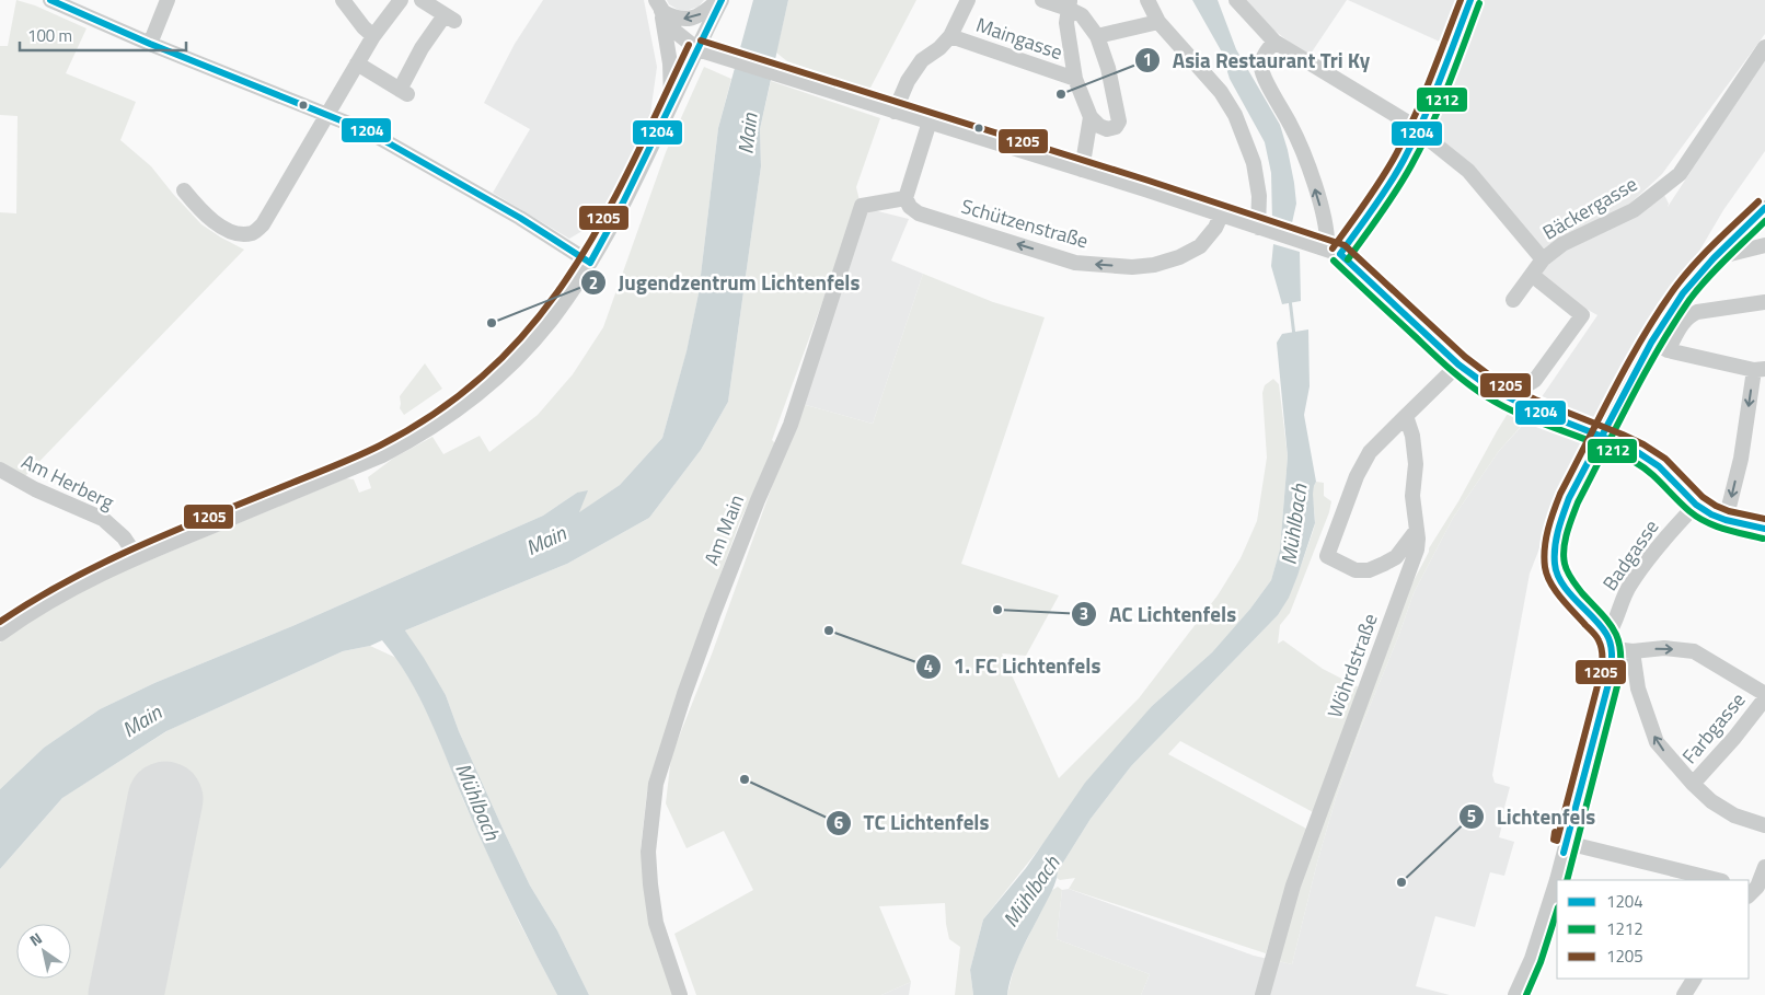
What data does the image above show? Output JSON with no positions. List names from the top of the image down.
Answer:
{
  "streets": {
    "street": [
      "Maingasse",
      "Bäckergasse",
      "Schützenstraße",
      "Am Herberg",
      "Am Main",
      "Badgasse",
      "Wöhrdstraße",
      "Farbgasse"
    ]
  },
  "crossings": [
    ["Schützenstraße", "Am Main"]
  ],
  "water": ["Main", "Mühlbach"],
  "places": [
    "Asia Restaurant Tri Ky",
    "Jugendzentrum Lichtenfels",
    "AC Lichtenfels",
    "1. FC Lichtenfels",
    "TC Lichtenfels",
    "Lichtenfels"
  ],
  "lines": ["transit line 1204", "transit line 1205", "transit line 1212"],
  "legend": ["1204", "1212", "1205"],
  "scale_bar": "100 m",
  "north": "top left"
}
